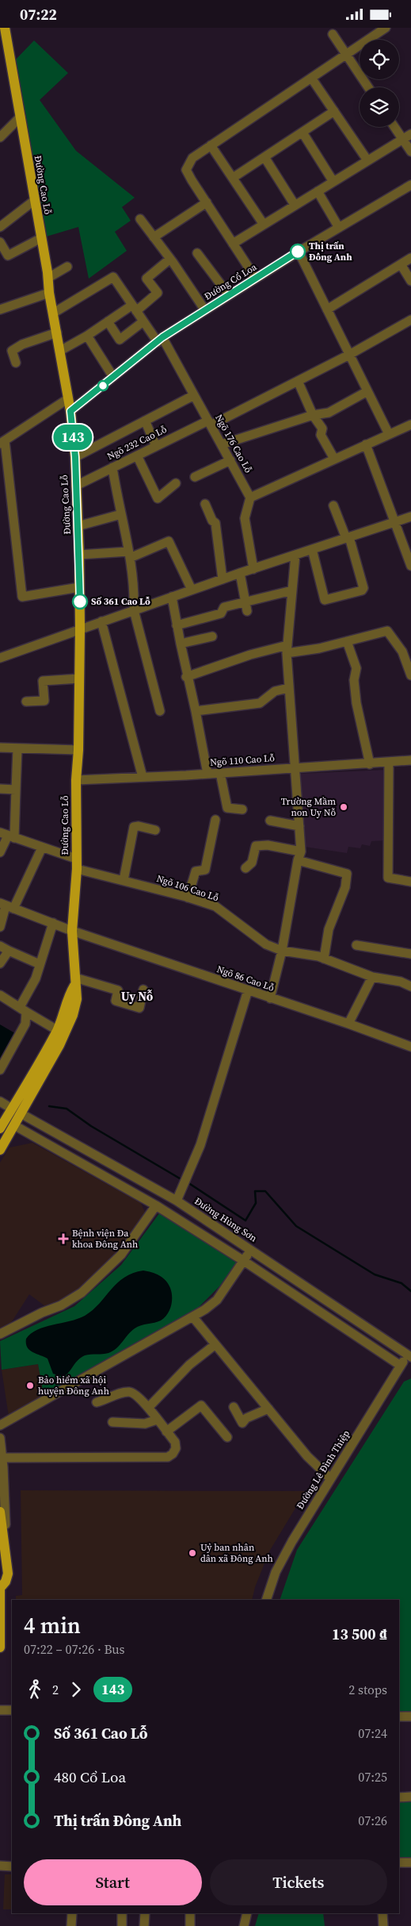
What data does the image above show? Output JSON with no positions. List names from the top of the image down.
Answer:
{
  "streets": {
    "main road": ["Đường Cao Lỗ"],
    "street": [
      "Đường Cổ Loa",
      "Ngõ 232 Cao Lỗ",
      "Ngõ 176 Cao Lỗ",
      "Ngõ 110 Cao Lỗ",
      "Ngõ 106 Cao Lỗ",
      "Ngõ 86 Cao Lỗ",
      "Đường Hùng Sơn",
      "Đường Lê Đình Thiệp"
    ]
  },
  "crossings": [
    ["Đường Cao Lỗ", "Đường Cổ Loa"],
    ["Đường Cao Lỗ", "Ngõ 232 Cao Lỗ"],
    ["Đường Cao Lỗ", "Ngõ 176 Cao Lỗ"],
    ["Đường Cao Lỗ", "Ngõ 110 Cao Lỗ"],
    ["Đường Cao Lỗ", "Ngõ 106 Cao Lỗ"],
    ["Đường Cao Lỗ", "Ngõ 86 Cao Lỗ"],
    ["Đường Cao Lỗ", "Đường Hùng Sơn"],
    ["Đường Cổ Loa", "Ngõ 176 Cao Lỗ"],
    ["Ngõ 232 Cao Lỗ", "Ngõ 176 Cao Lỗ"],
    ["Đường Hùng Sơn", "Đường Lê Đình Thiệp"]
  ],
  "districts": ["Uy Nỗ"],
  "places": {
    "other": [
      "Thị trấn Đông Anh",
      "Số 361 Cao Lỗ",
      "Trường Mầm non Uy Nỗ",
      "Bảo hiểm xã hội huyện Đông Anh",
      "Uỷ ban nhân dân xã Đông Anh"
    ],
    "health": ["Bệnh viện Đa khoa Đông Anh"]
  },
  "lines": ["bus line 143"],
  "page": {
    "status": "07:22",
    "on_map": "143",
    "heading": ["4 min", "07:22 – 07:26 · Bus", "13 500 ₫"],
    "legs": ["2", "143", "2 stops"],
    "list": [
      {
        "name": "Số 361 Cao Lỗ",
        "value": "07:24"
      },
      {
        "name": "480 Cổ Loa",
        "value": "07:25"
      },
      {
        "name": "Thị trấn Đông Anh",
        "value": "07:26"
      }
    ],
    "buttons": ["Start", "Tickets"]
  }
}
